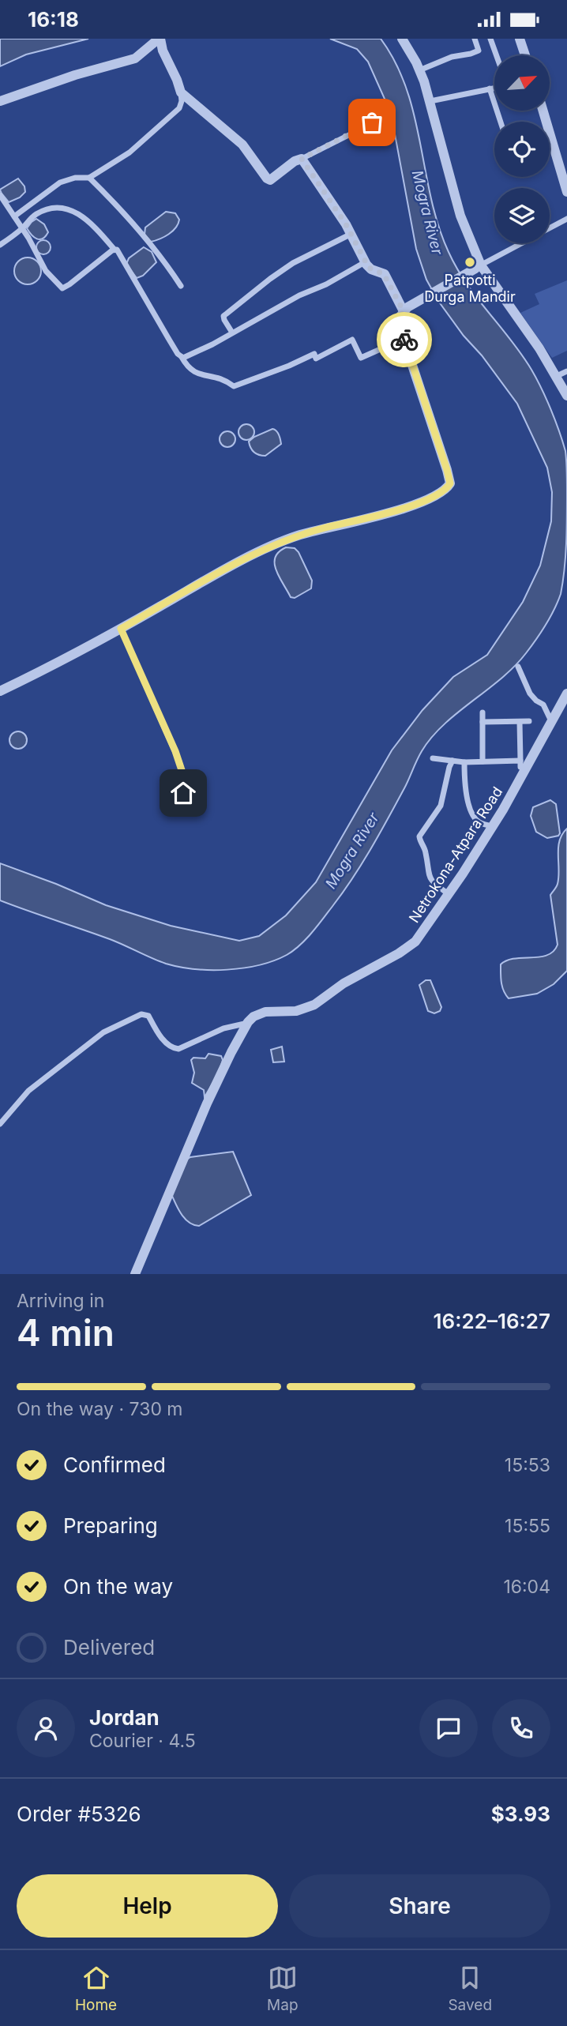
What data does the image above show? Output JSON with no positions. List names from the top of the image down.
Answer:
{
  "streets": {
    "street": ["Netrokona-Atpara Road"]
  },
  "water": ["Mogra River"],
  "places": ["Patpotti Durga Mandir"],
  "north": "top right",
  "page": {
    "status": "16:18",
    "heading": ["4 min", "Arriving in", "16:22–16:27"],
    "panel": [
      "Jordan",
      "Courier · 4.5",
      "Order #5326",
      "$3.93"
    ],
    "bar": "On the way · 730 m",
    "list": [
      ["Confirmed", "15:53"],
      ["Preparing", "15:55"],
      ["On the way", "16:04"],
      "Delivered"
    ],
    "buttons": ["Help", "Share"],
    "tabs": ["Home", "Map", "Saved"]
  }
}
